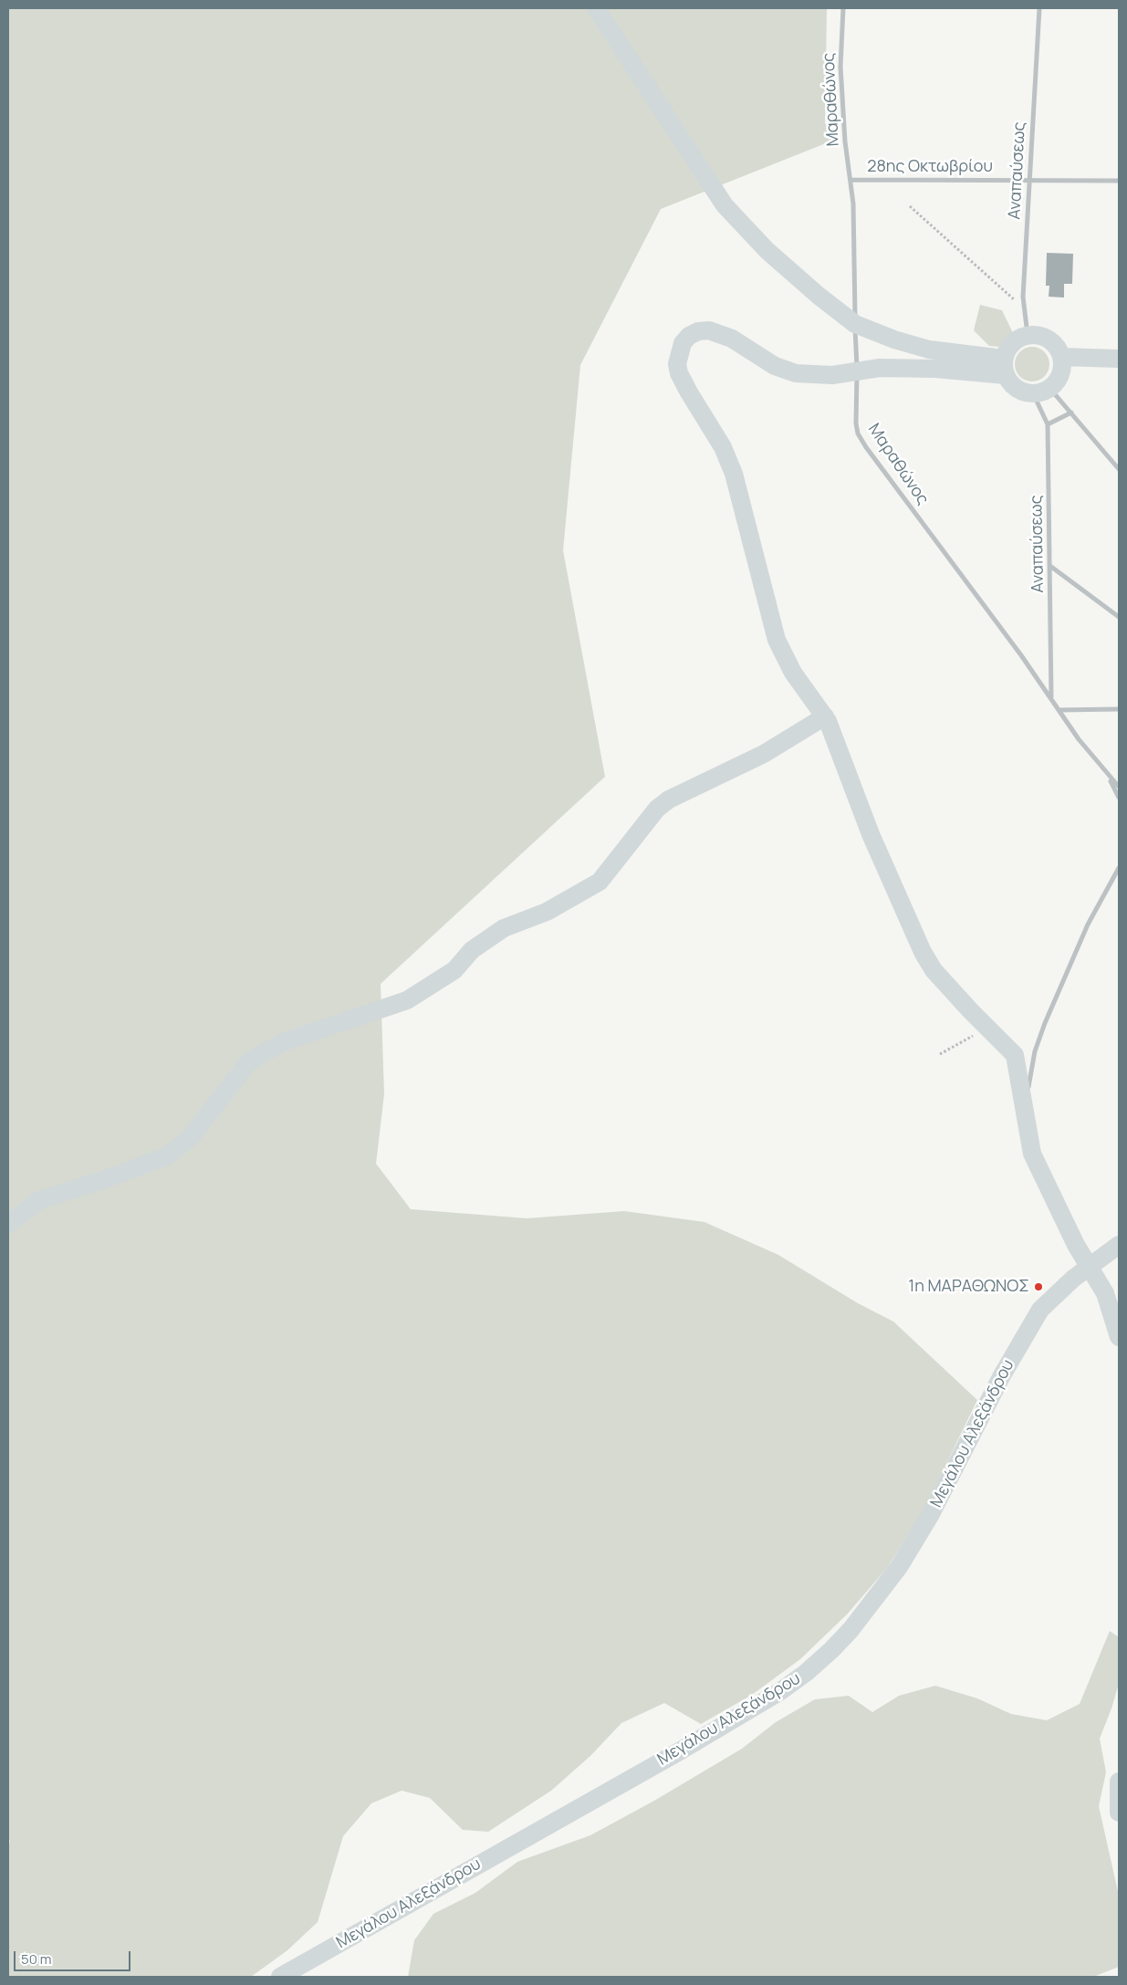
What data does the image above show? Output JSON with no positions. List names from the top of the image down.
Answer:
{
  "streets": {
    "street": [
      "Μαραθώνος",
      "28ης Οκτωβρίου",
      "Αναπαύσεως",
      "Μεγάλου Αλεξάνδρου"
    ]
  },
  "crossings": [
    ["Μαραθώνος", "28ης Οκτωβρίου"],
    ["Μαραθώνος", "Αναπαύσεως"],
    ["28ης Οκτωβρίου", "Αναπαύσεως"]
  ],
  "places": ["1η ΜΑΡΑΘΩΝΟΣ"],
  "scale_bar": "50 m"
}
